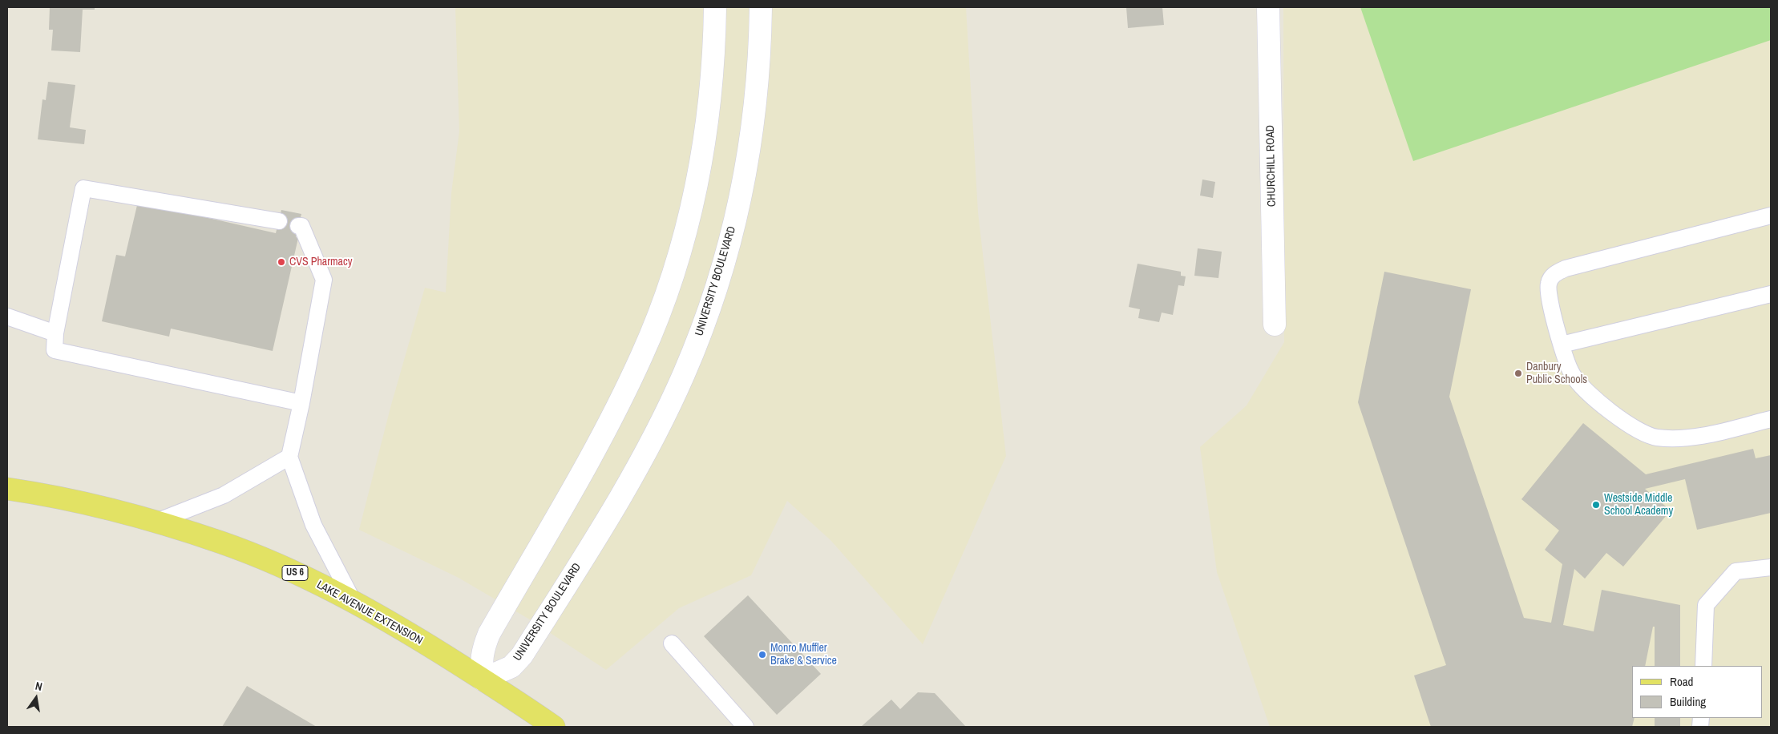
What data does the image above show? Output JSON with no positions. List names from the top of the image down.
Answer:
{
  "streets": {
    "main road": ["US 6", "LAKE AVENUE EXTENSION"],
    "street": ["CHURCHILL ROAD", "UNIVERSITY BOULEVARD"]
  },
  "crossings": [
    ["UNIVERSITY BOULEVARD", "LAKE AVENUE EXTENSION"]
  ],
  "places": [
    "CVS Pharmacy",
    "Danbury Public Schools",
    "Westside Middle School Academy",
    "Monro Muffler Brake & Service"
  ],
  "legend": ["Road", "Building"],
  "north": "top"
}
